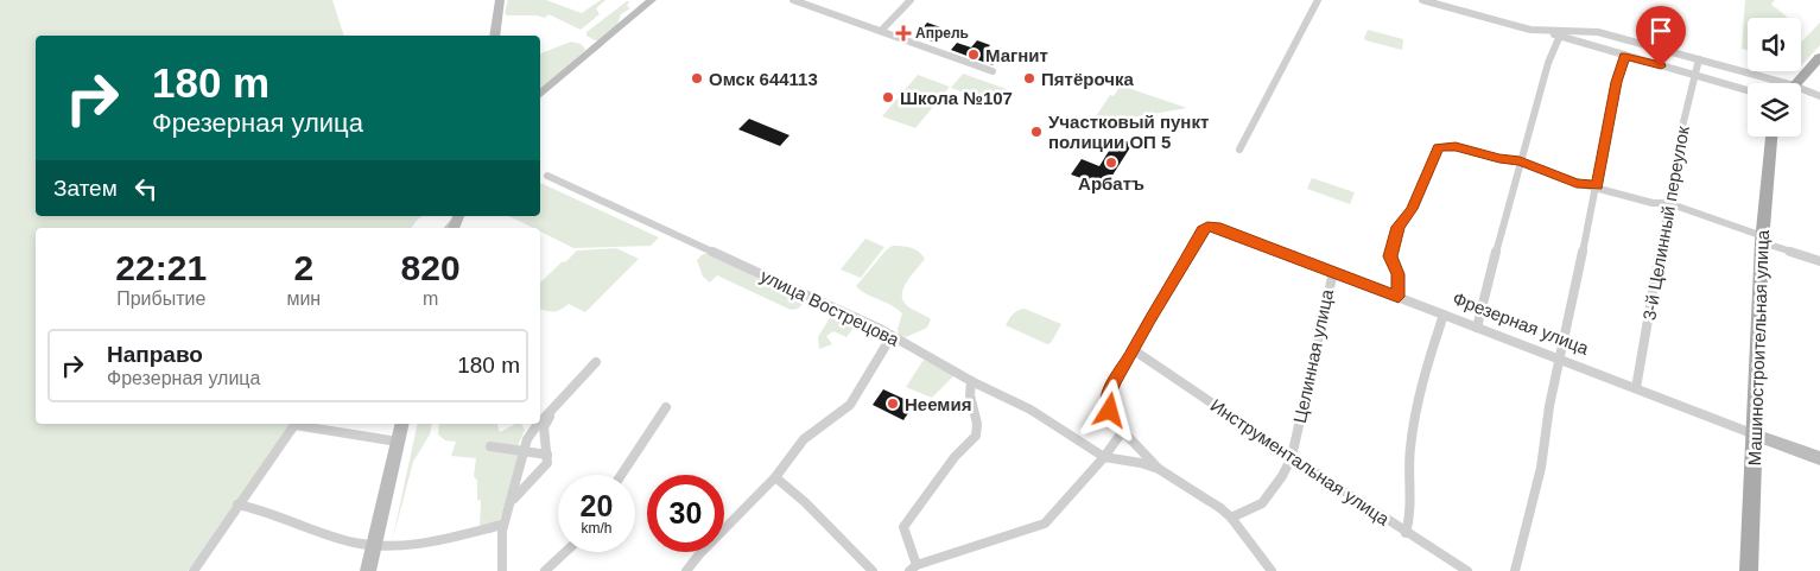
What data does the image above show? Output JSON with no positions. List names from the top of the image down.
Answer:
{
  "streets": {
    "main road": ["Фрезерная улица", "Машиностроительная улица"],
    "street": [
      "3-й Целинный переулок",
      "улица Вострецова",
      "Целинная улица",
      "Инструментальная улица"
    ]
  },
  "crossings": [
    ["3-й Целинный переулок", "Фрезерная улица"],
    ["Фрезерная улица", "Машиностроительная улица"],
    ["Фрезерная улица", "Целинная улица"],
    ["Фрезерная улица", "Инструментальная улица"],
    ["Целинная улица", "Инструментальная улица"]
  ],
  "places": {
    "health": ["Апрель"],
    "other": [
      "Магнит",
      "Омск 644113",
      "Пятёрочка",
      "Школа №107",
      "Участковый пункт полиции ОП 5",
      "Арбатъ",
      "Неемия"
    ]
  },
  "page": {
    "turn": ["180 m", "Фрезерная улица"],
    "then": "Затем",
    "eta": [
      "22:21",
      "Прибытие",
      "2",
      "мин",
      "820",
      "m"
    ],
    "list": [
      {
        "name": "Направо",
        "note": "Фрезерная улица",
        "value": "180 m"
      }
    ],
    "speed": "20 km/h",
    "limit": "30"
  }
}
